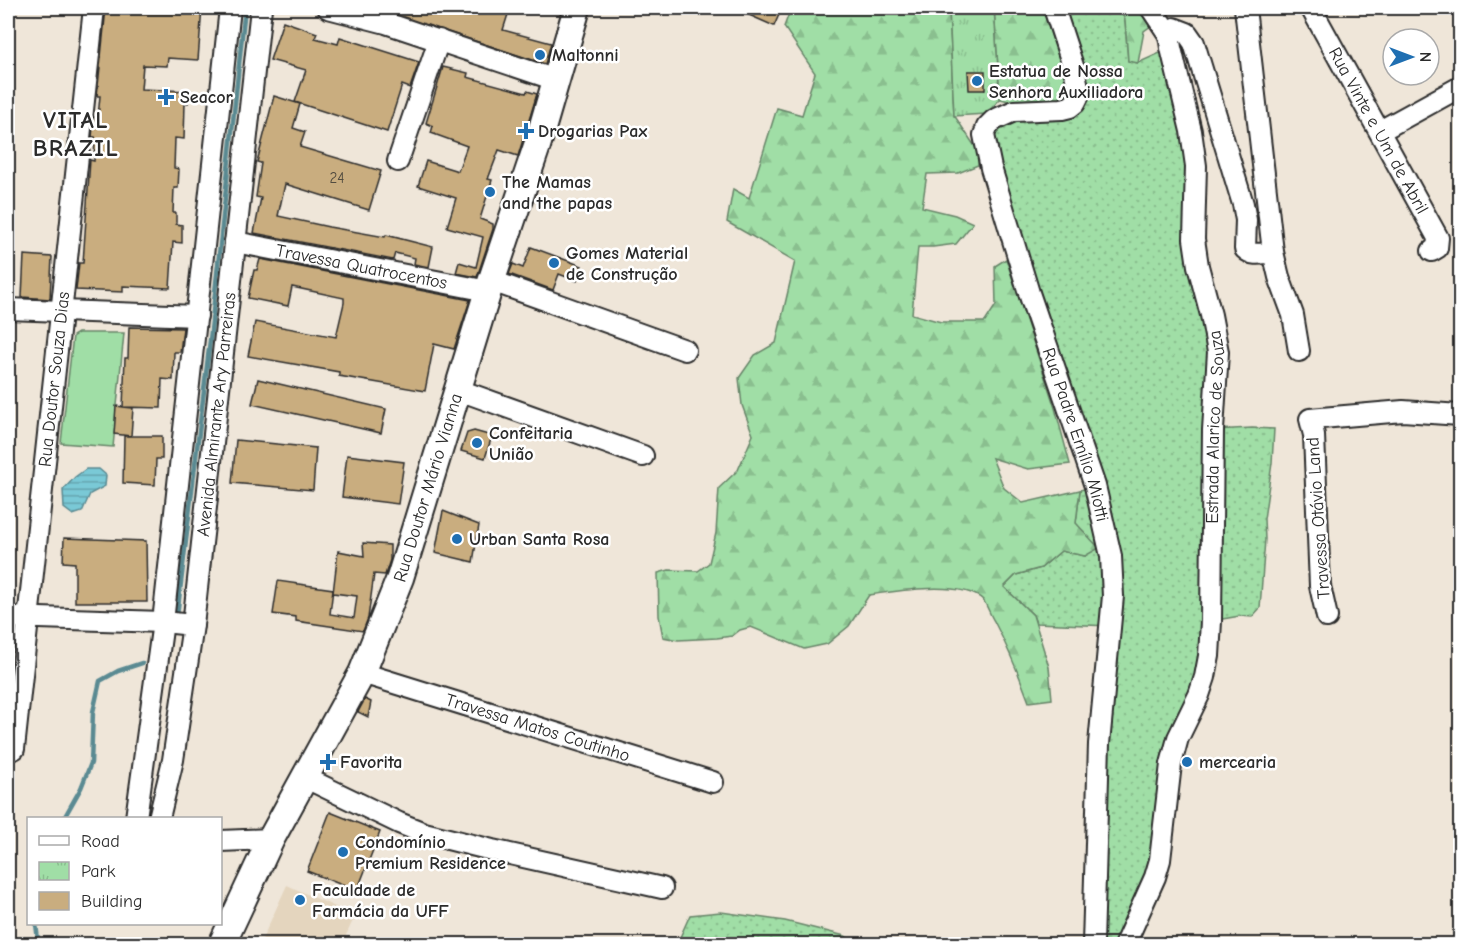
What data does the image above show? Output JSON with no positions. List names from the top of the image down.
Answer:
{
  "streets": {
    "main road": ["Rua Doutor Mário Vianna"],
    "street": [
      "Rua Vinte e Um de Abril",
      "Travessa Quatrocentos",
      "Rua Doutor Souza Dias",
      "Avenida Almirante Ary Parreiras",
      "Estrada Alarico de Souza",
      "Rua Padre Emílio Miotti",
      "Travessa Otávio Land",
      "Travessa Matos Coutinho"
    ]
  },
  "crossings": [
    ["Travessa Quatrocentos", "Avenida Almirante Ary Parreiras"],
    ["Travessa Quatrocentos", "Rua Doutor Mário Vianna"],
    ["Rua Doutor Mário Vianna", "Travessa Matos Coutinho"]
  ],
  "districts": ["VITAL BRAZIL"],
  "places": {
    "other": [
      "Maltonni",
      "Estatua de Nossa Senhora Auxiliadora",
      "The Mamas and the papas",
      "Gomes Material de Construção",
      "Confeitaria União",
      "Urban Santa Rosa",
      "mercearia",
      "Condomínio Premium Residence",
      "Faculdade de Farmácia da UFF"
    ],
    "health": ["Seacor", "Drogarias Pax", "Favorita"]
  },
  "house_numbers": ["24"],
  "legend": ["Road", "Park", "Building"],
  "north": "right"
}
